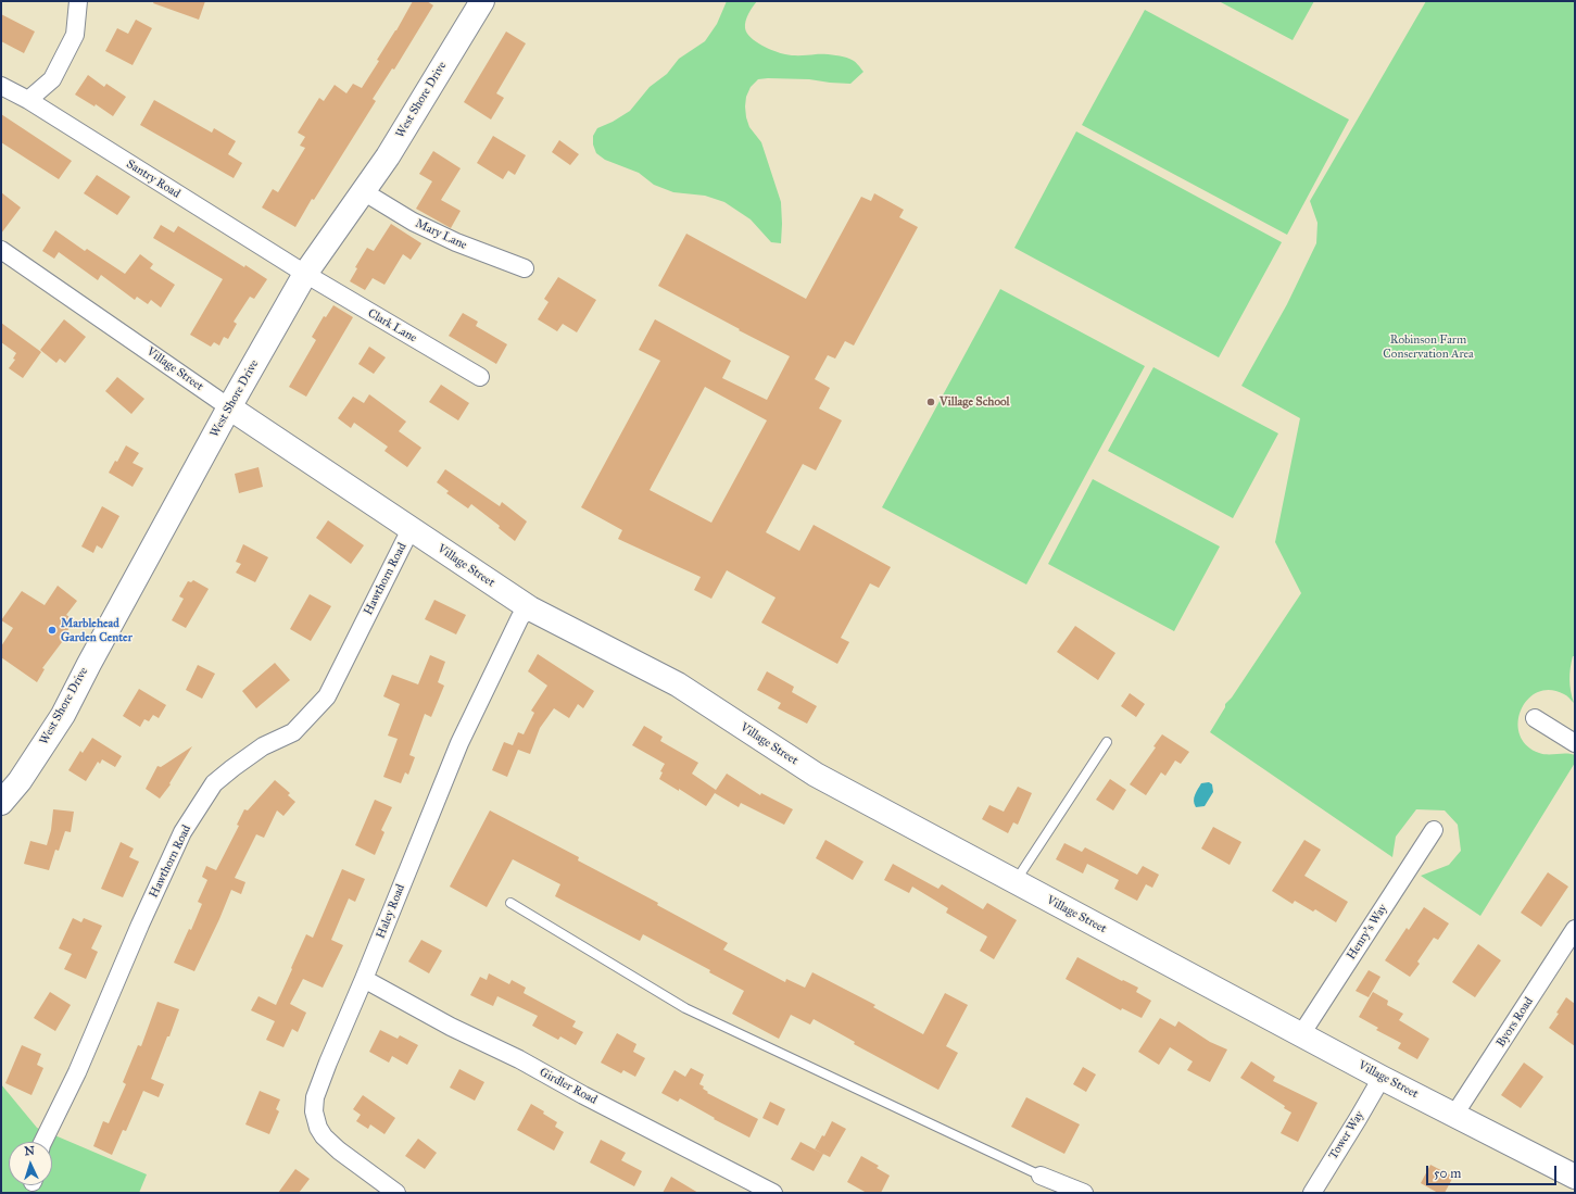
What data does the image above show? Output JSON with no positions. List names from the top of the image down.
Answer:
{
  "streets": {
    "main road": ["West Shore Drive", "Village Street"],
    "street": [
      "Santry Road",
      "Mary Lane",
      "Clark Lane",
      "Hawthorn Road",
      "Haley Road",
      "Henry's Way",
      "Byors Road",
      "Girdler Road",
      "Tower Way"
    ]
  },
  "crossings": [
    ["West Shore Drive", "Santry Road"],
    ["West Shore Drive", "Mary Lane"],
    ["West Shore Drive", "Clark Lane"],
    ["West Shore Drive", "Village Street"],
    ["Santry Road", "Clark Lane"],
    ["Village Street", "Hawthorn Road"],
    ["Village Street", "Haley Road"],
    ["Village Street", "Henry's Way"],
    ["Village Street", "Byors Road"],
    ["Village Street", "Tower Way"],
    ["Haley Road", "Girdler Road"]
  ],
  "parks": ["Robinson Farm Conservation Area"],
  "places": ["Village School", "Marblehead Garden Center"],
  "scale_bar": "50 m",
  "north": "top"
}
